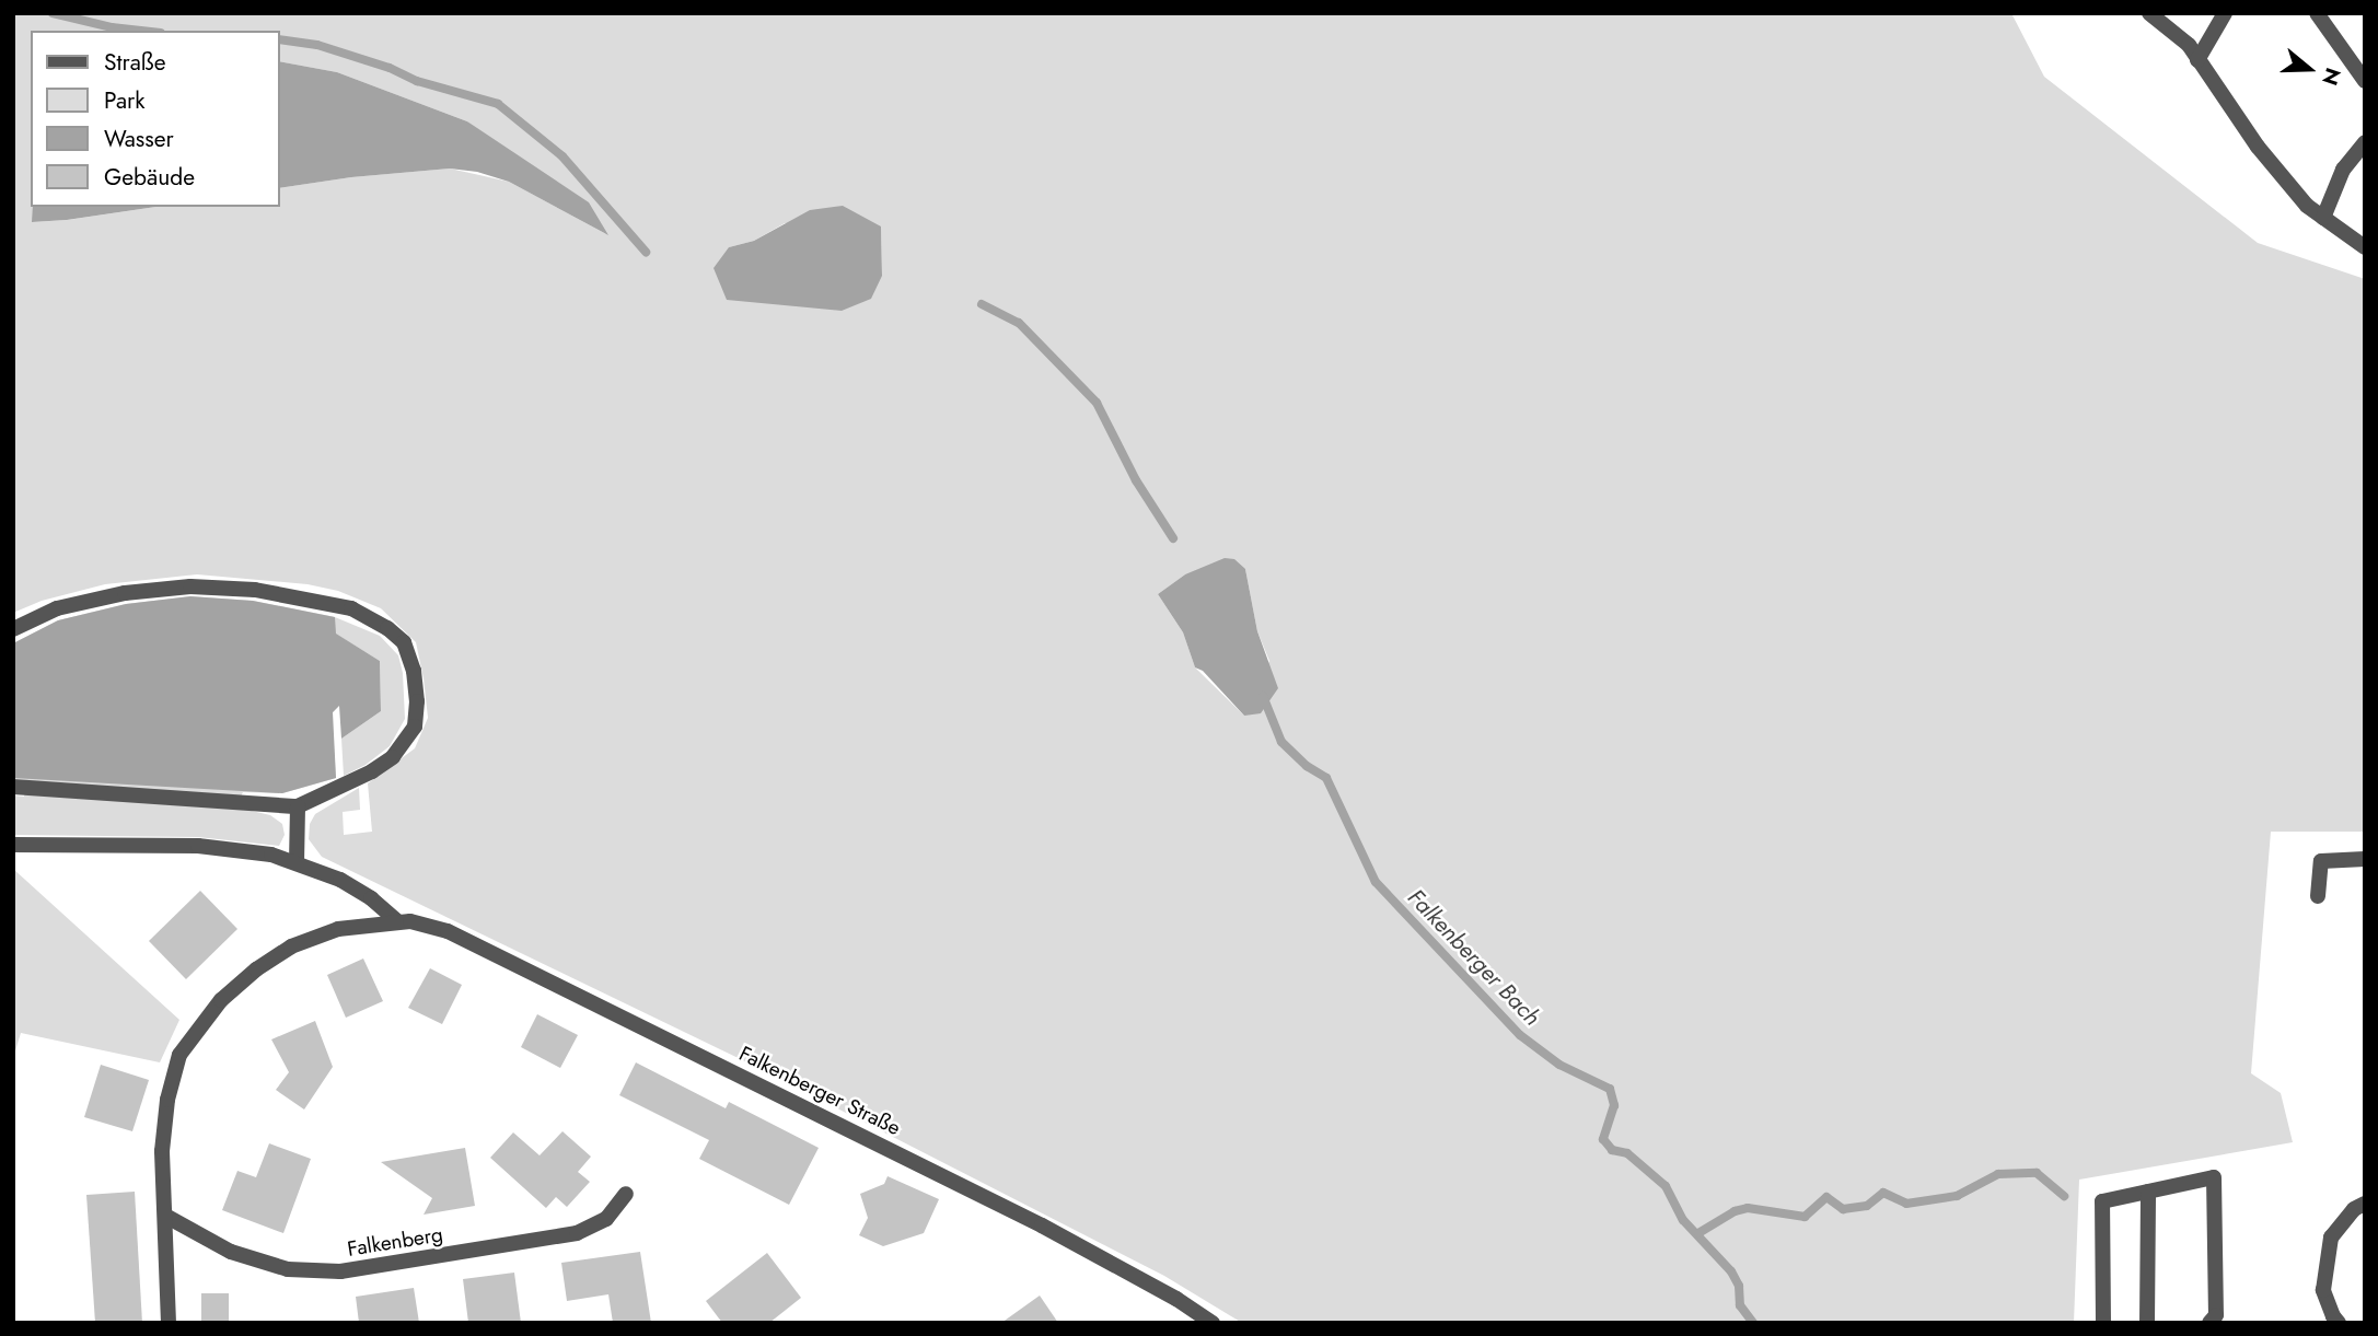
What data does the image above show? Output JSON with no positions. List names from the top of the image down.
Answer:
{
  "streets": {
    "street": ["Falkenberger Straße", "Falkenberg"]
  },
  "water": ["Falkenberger Bach"],
  "legend": [
    "Straße",
    "Park",
    "Wasser",
    "Gebäude"
  ],
  "north": "right"
}
